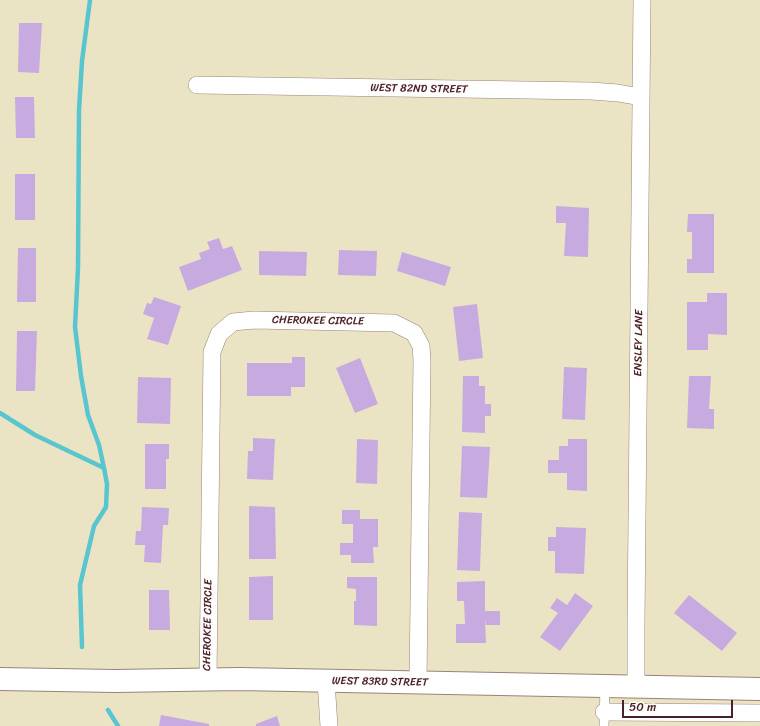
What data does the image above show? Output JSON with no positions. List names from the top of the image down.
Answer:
{
  "streets": {
    "street": [
      "WEST 82ND STREET",
      "CHEROKEE CIRCLE",
      "ENSLEY LANE",
      "WEST 83RD STREET"
    ]
  },
  "crossings": [
    ["WEST 82ND STREET", "ENSLEY LANE"],
    ["CHEROKEE CIRCLE", "WEST 83RD STREET"],
    ["ENSLEY LANE", "WEST 83RD STREET"]
  ],
  "scale_bar": "50 m"
}
